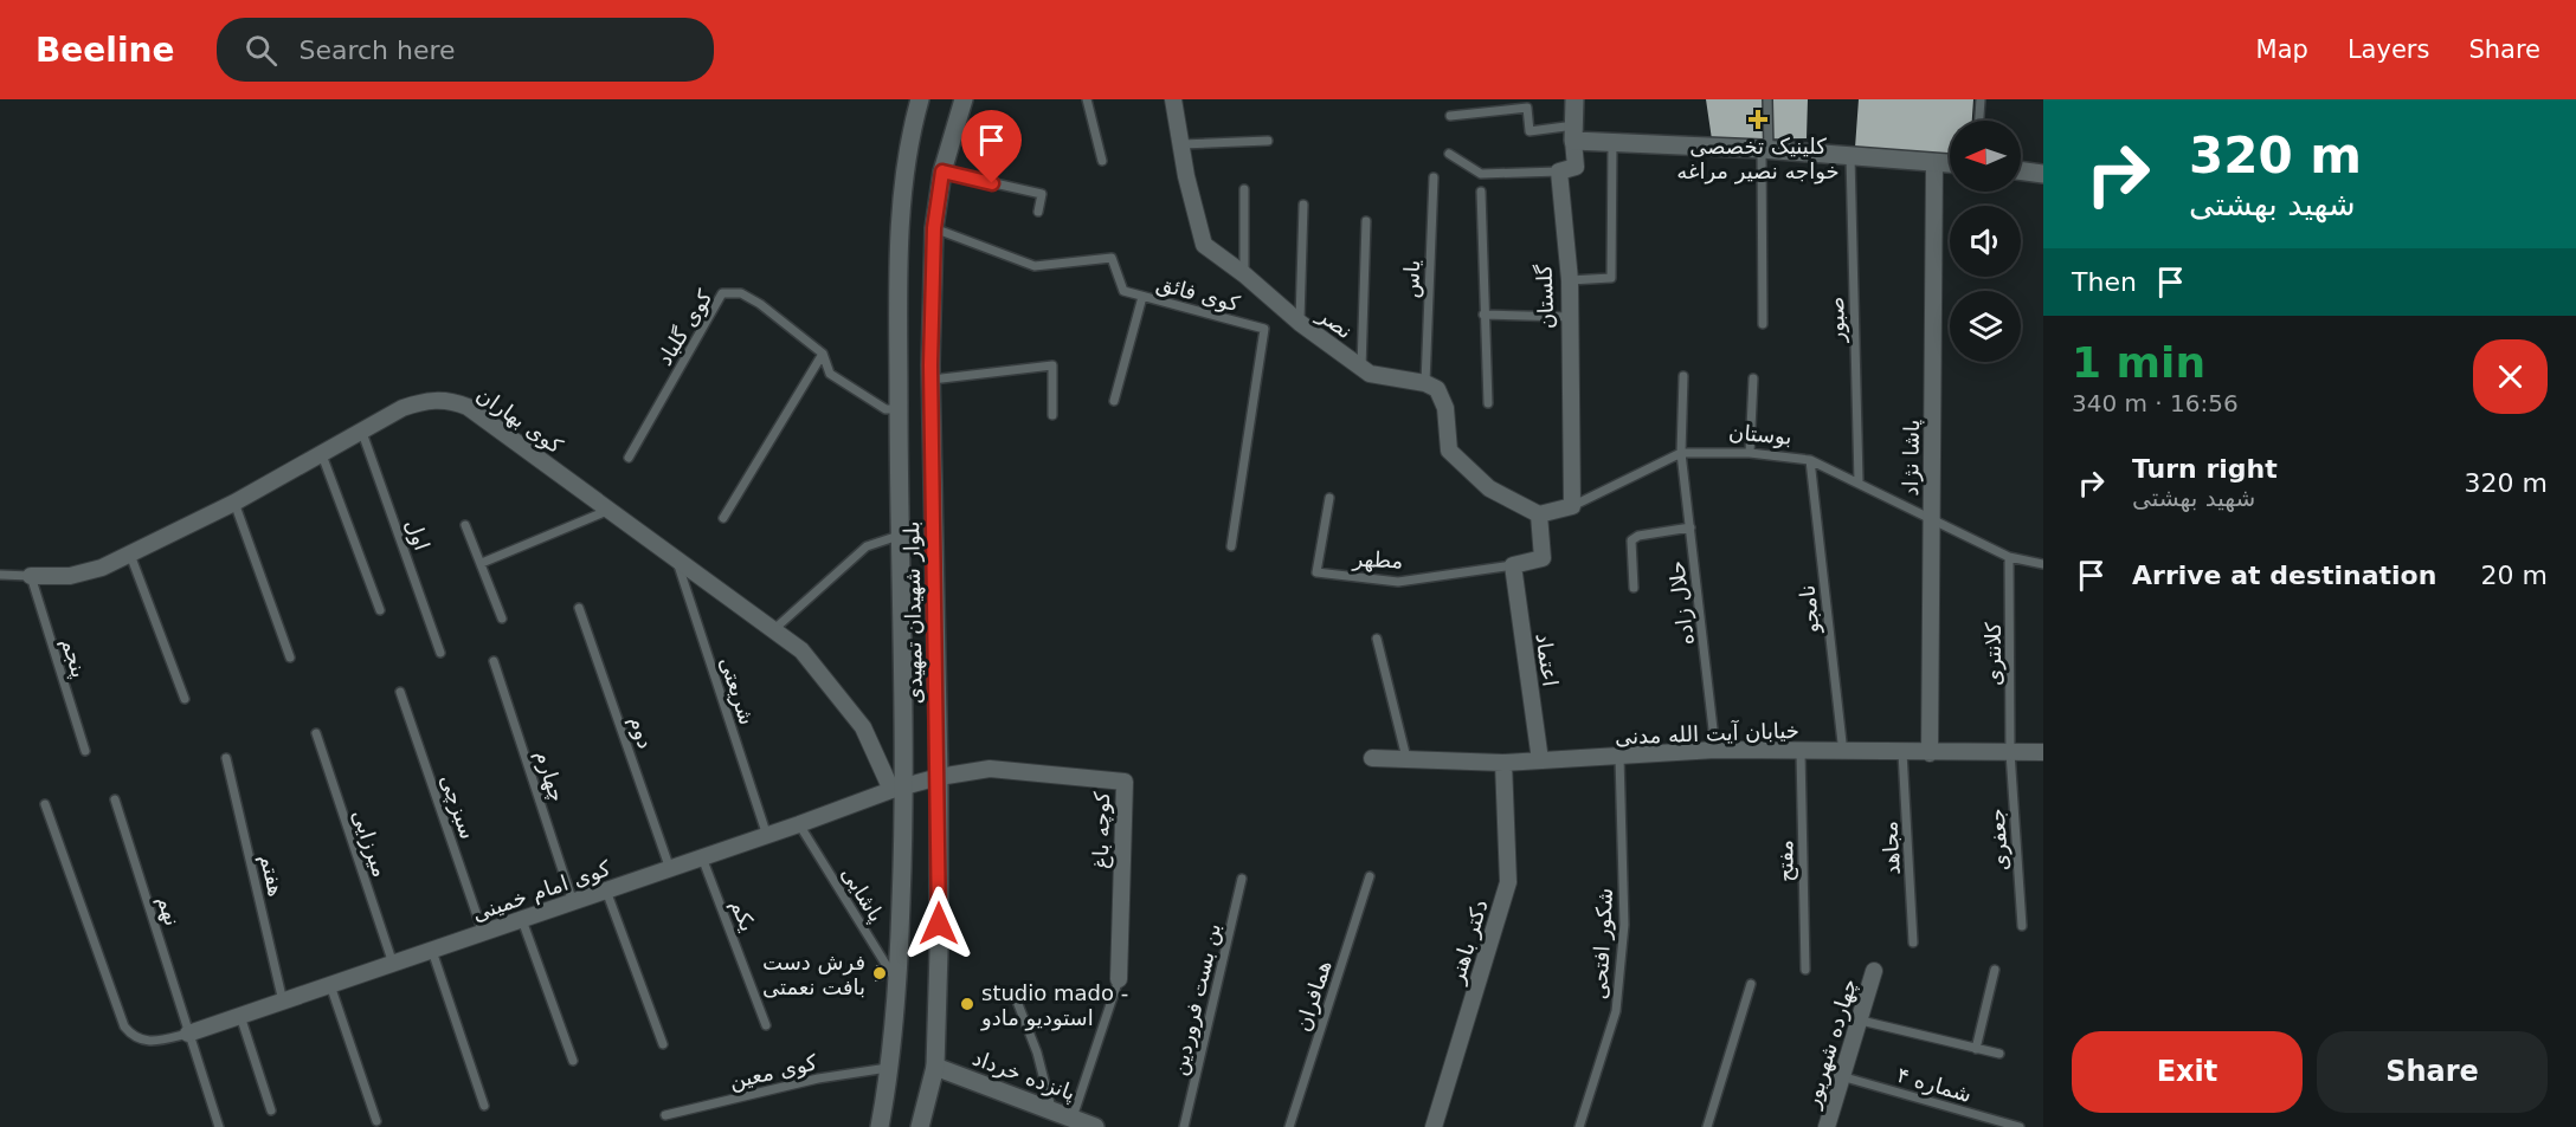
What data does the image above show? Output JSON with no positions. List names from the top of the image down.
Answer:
{
  "streets": {
    "main road": ["بلوار شهیدان تمهیدی", "پانزده خرداد"],
    "street": [
      "گلستان",
      "نصر",
      "کوی بهاران",
      "بوستان",
      "پاشا نژاد",
      "اعتماد",
      "خیابان آیت الله مدنی",
      "کوچه باغ",
      "کوی امام خمینی",
      "دکتر باهنر",
      "چهارده شهریور"
    ],
    "lane": [
      "یاس",
      "کوی فائق",
      "صبور",
      "کوی گلباد",
      "اول",
      "مطهر",
      "حلال زاده",
      "نامجو",
      "کلانتری",
      "پنجم",
      "شریعتی",
      "دوم",
      "چهارم",
      "سبزچی",
      "جعفری",
      "میرزایی",
      "مجاهد",
      "مفتح",
      "هفتم",
      "پاشایی",
      "نهم",
      "یکم",
      "شکور افتحی",
      "همافران",
      "بن بست فروردین",
      "کوی معین",
      "شماره ۴"
    ]
  },
  "crossings": [
    ["یاس", "نصر"],
    ["کوی فائق", "بلوار شهیدان تمهیدی"],
    ["گلستان", "بوستان"],
    ["صبور", "بوستان"],
    ["کوی گلباد", "بلوار شهیدان تمهیدی"],
    ["کوی بهاران", "اول"],
    ["کوی بهاران", "بلوار شهیدان تمهیدی"],
    ["کوی بهاران", "پنجم"],
    ["کوی بهاران", "شریعتی"],
    ["کوی بهاران", "کوی امام خمینی"],
    ["بوستان", "پاشا نژاد"],
    ["بوستان", "حلال زاده"],
    ["بوستان", "نامجو"],
    ["بوستان", "کلانتری"],
    ["پاشا نژاد", "خیابان آیت الله مدنی"],
    ["مطهر", "اعتماد"],
    ["حلال زاده", "خیابان آیت الله مدنی"],
    ["نامجو", "خیابان آیت الله مدنی"],
    ["بلوار شهیدان تمهیدی", "کوچه باغ"],
    ["بلوار شهیدان تمهیدی", "کوی امام خمینی"],
    ["بلوار شهیدان تمهیدی", "پاشایی"],
    ["بلوار شهیدان تمهیدی", "کوی معین"],
    ["بلوار شهیدان تمهیدی", "پانزده خرداد"],
    ["کلانتری", "خیابان آیت الله مدنی"],
    ["کلانتری", "جعفری"],
    ["اعتماد", "خیابان آیت الله مدنی"],
    ["شریعتی", "کوی امام خمینی"],
    ["دوم", "کوی امام خمینی"],
    ["خیابان آیت الله مدنی", "جعفری"],
    ["خیابان آیت الله مدنی", "مجاهد"],
    ["خیابان آیت الله مدنی", "مفتح"],
    ["خیابان آیت الله مدنی", "دکتر باهنر"],
    ["خیابان آیت الله مدنی", "شکور افتحی"],
    ["چهارم", "کوی امام خمینی"],
    ["سبزچی", "کوی امام خمینی"],
    ["کوچه باغ", "کوی امام خمینی"],
    ["میرزایی", "کوی امام خمینی"],
    ["هفتم", "کوی امام خمینی"],
    ["کوی امام خمینی", "پاشایی"],
    ["کوی امام خمینی", "نهم"],
    ["کوی امام خمینی", "یکم"],
    ["چهارده شهریور", "شماره ۴"]
  ],
  "places": {
    "health": ["کلینیک تخصصی خواجه نصیر مراغه"],
    "other": ["فرش دست بافت نعمتی", "studio mado - استودیو مادو"]
  },
  "north": "left",
  "page": {
    "header": "Beeline",
    "search": "Search here",
    "nav": ["Map", "Layers", "Share"],
    "turn": ["320 m", "شهید بهشتی"],
    "then": "Then",
    "heading": ["1 min", "340 m · 16:56"],
    "list": [
      {
        "name": "Turn right",
        "note": "شهید بهشتی",
        "value": "320 m"
      },
      {
        "name": "Arrive at destination",
        "value": "20 m"
      }
    ],
    "buttons": ["Exit", "Share"]
  }
}
